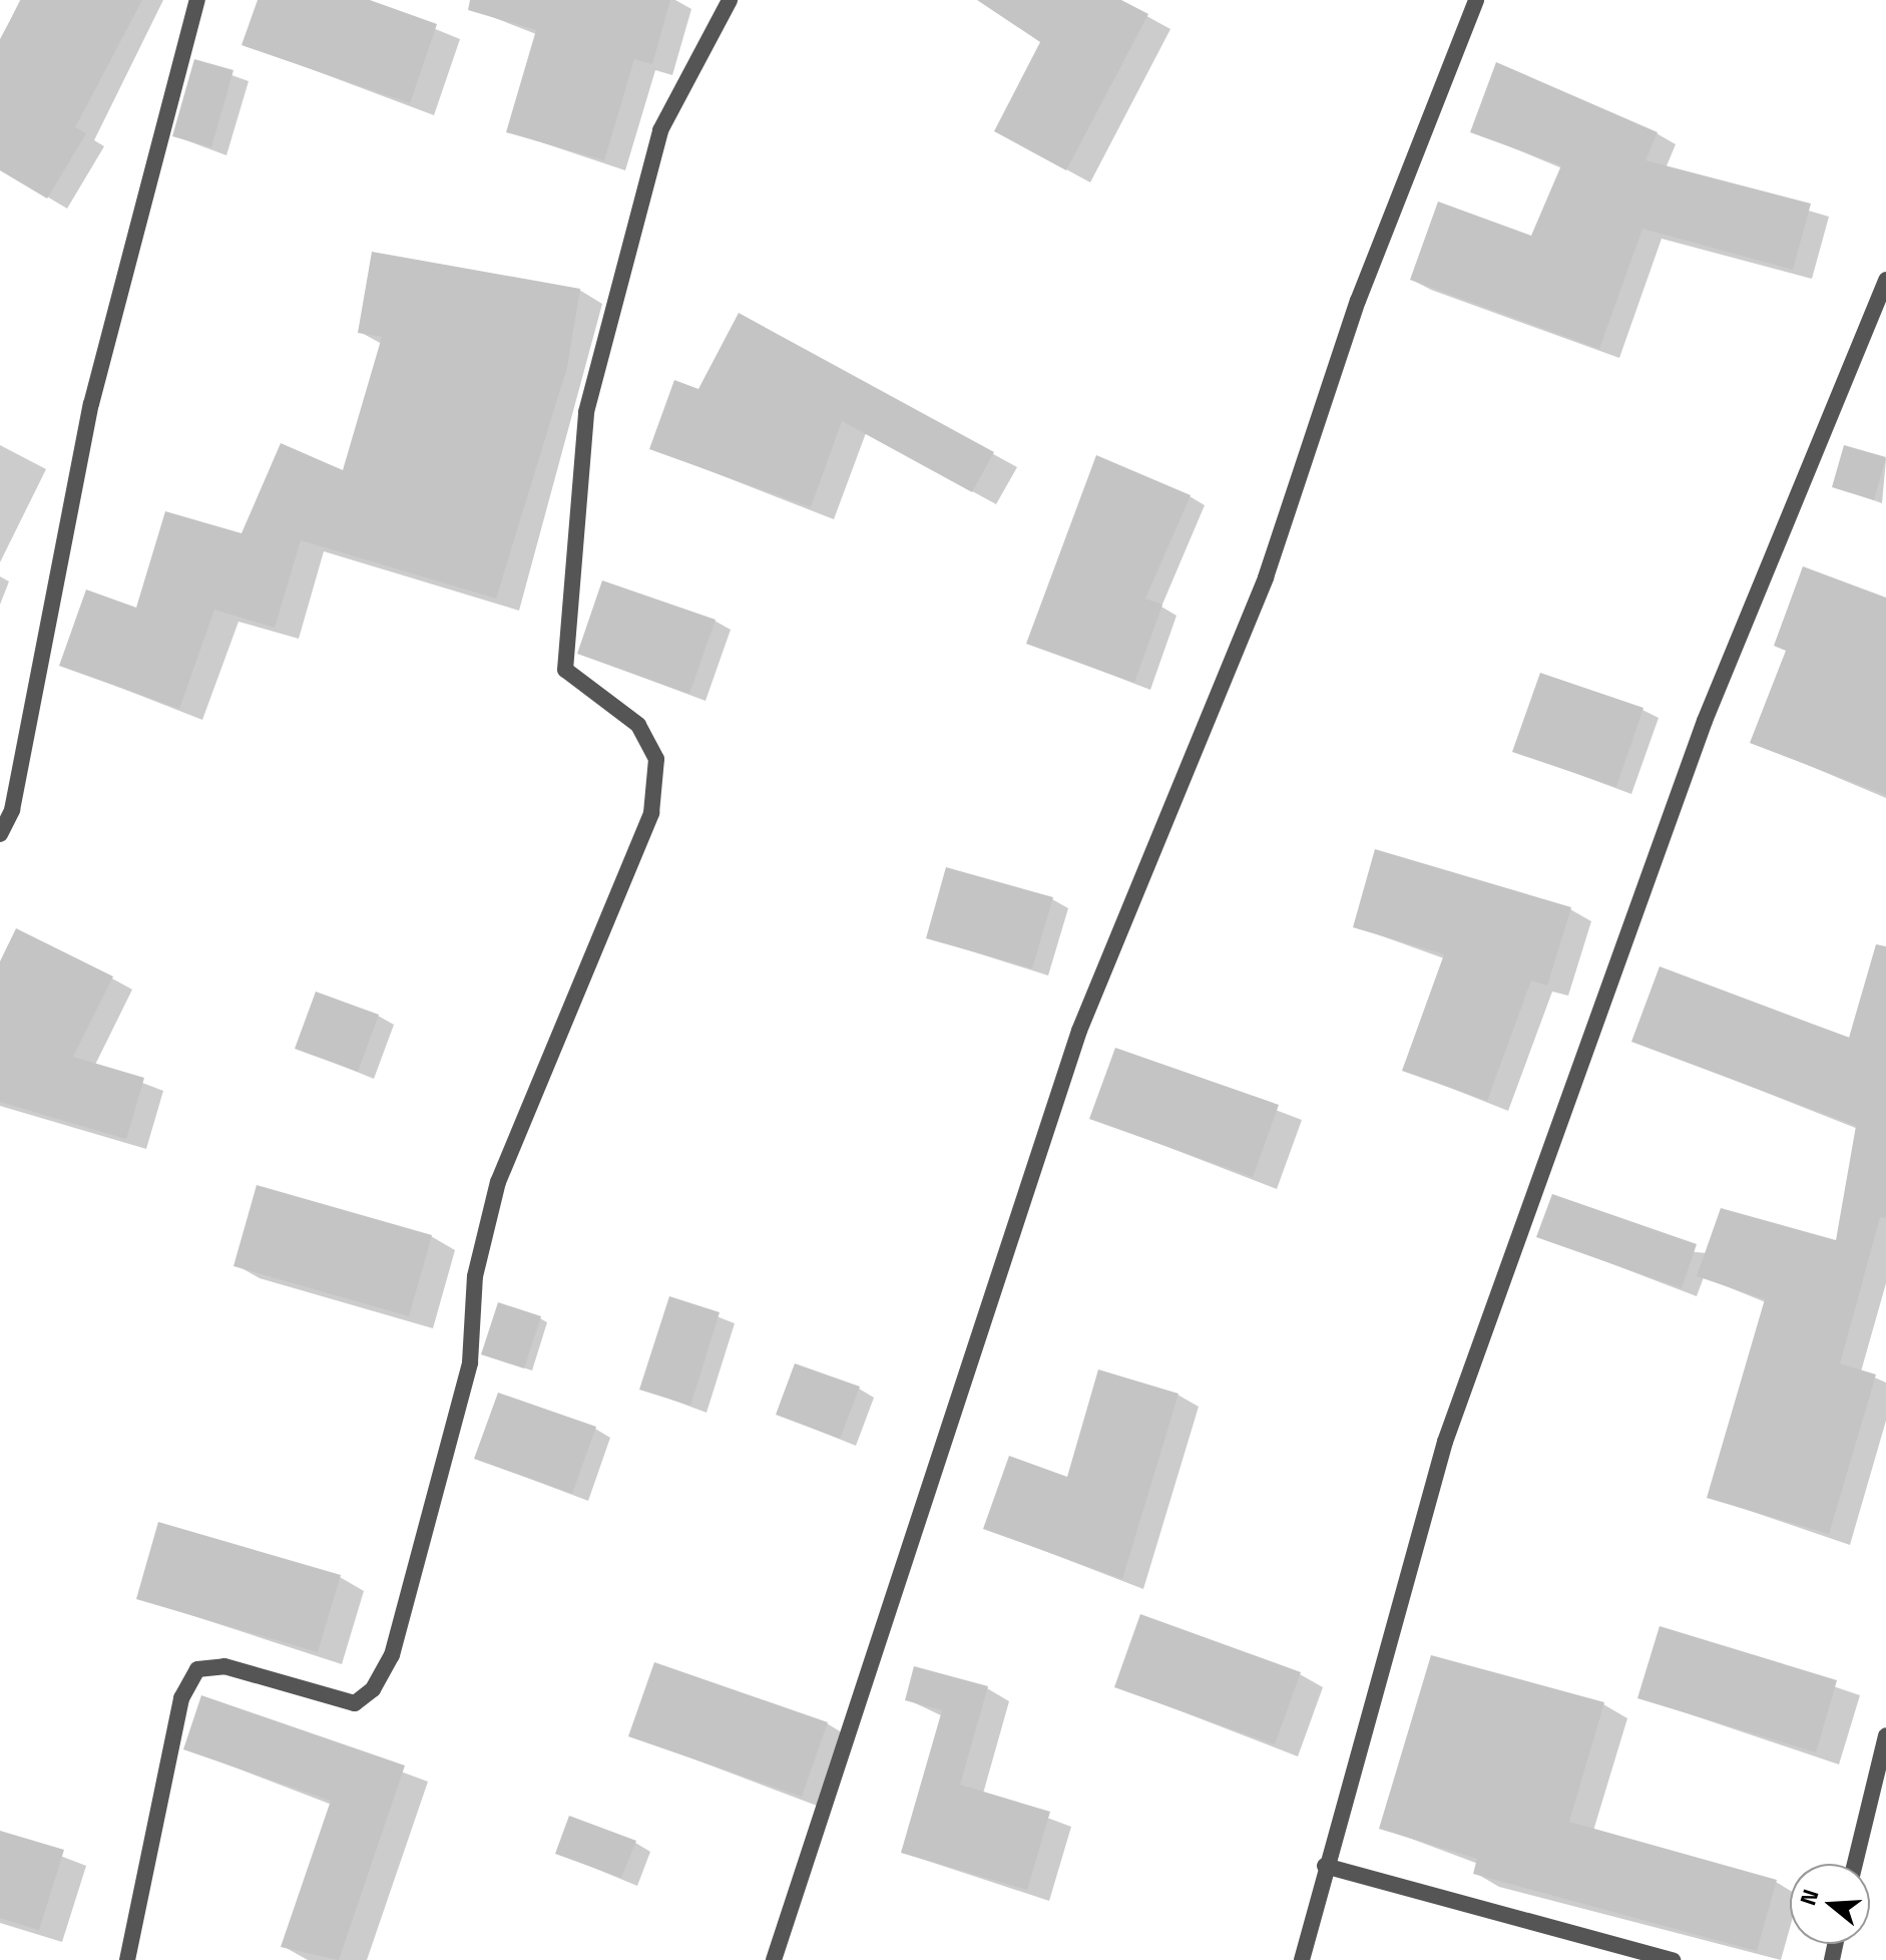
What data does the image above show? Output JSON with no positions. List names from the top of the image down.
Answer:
{
  "north": "left"
}
